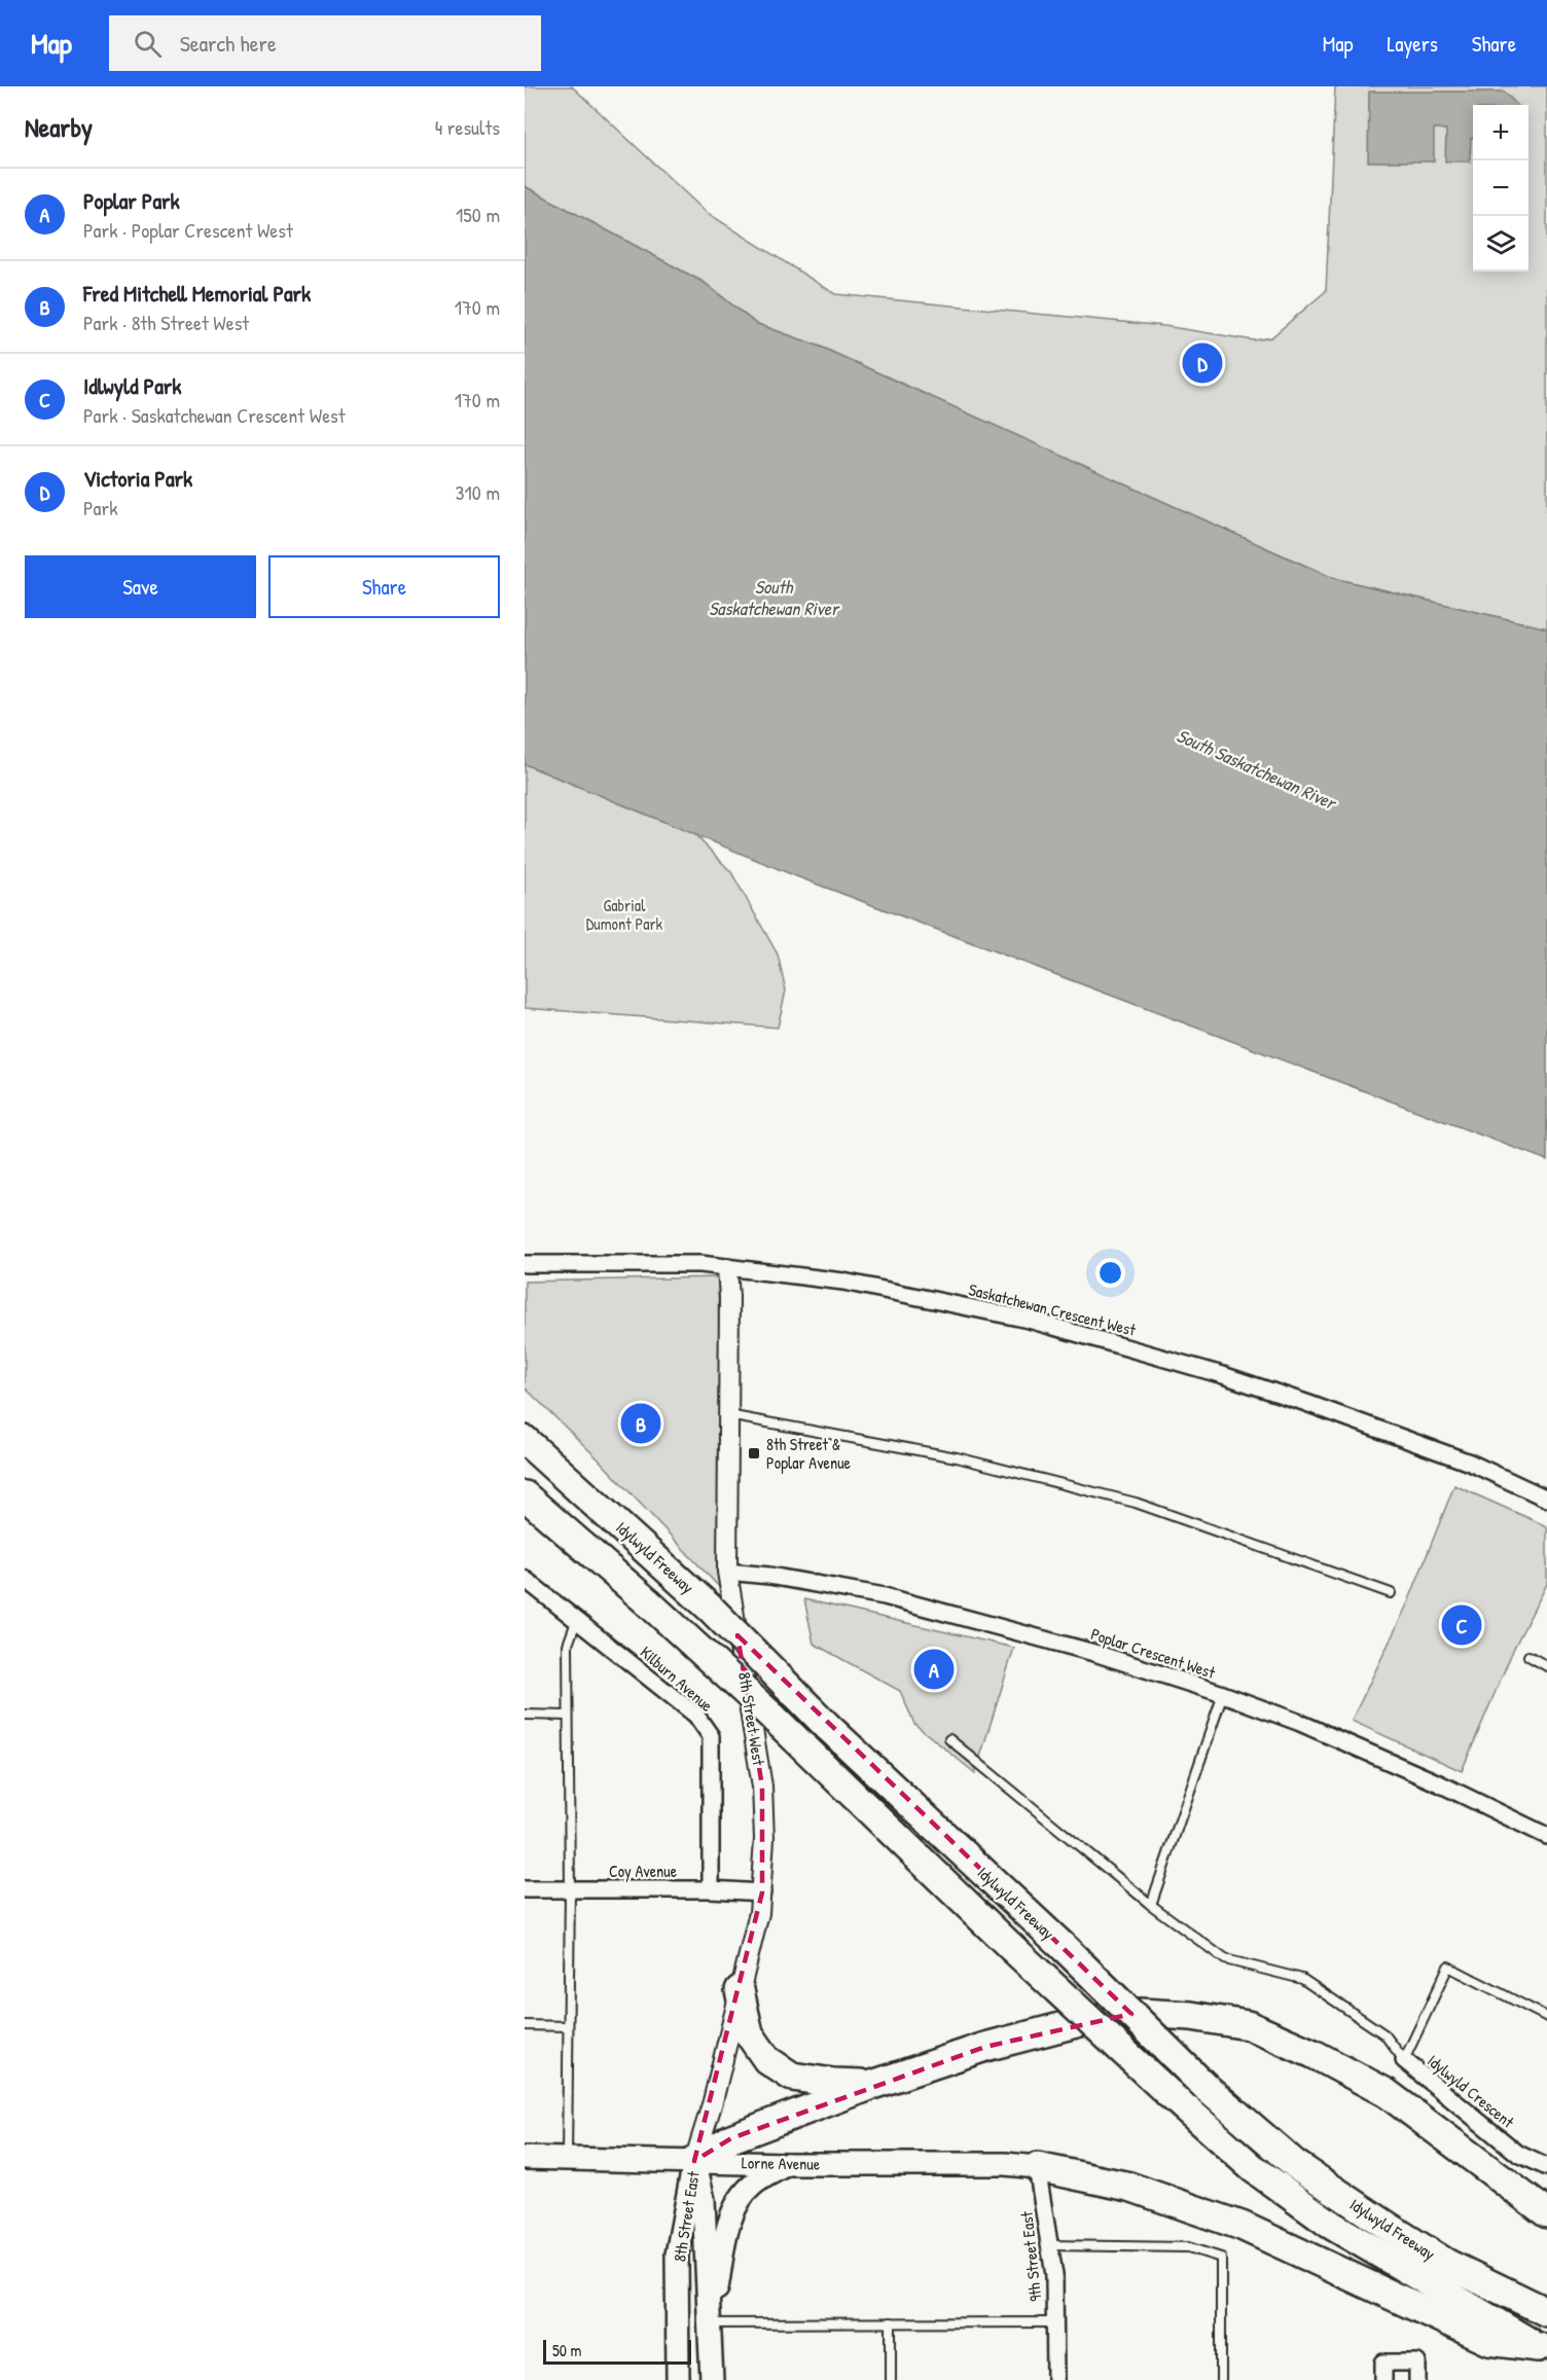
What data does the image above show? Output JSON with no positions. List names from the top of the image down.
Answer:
{
  "streets": {
    "highway": ["Idylwyld Freeway"],
    "main road": ["Lorne Avenue", "8th Street East"],
    "street": [
      "Saskatchewan Crescent West",
      "Poplar Crescent West",
      "Kilburn Avenue",
      "8th Street West",
      "Coy Avenue",
      "Idylwyld Crescent",
      "9th Street East"
    ]
  },
  "crossings": [
    ["Saskatchewan Crescent West", "8th Street West"],
    ["Poplar Crescent West", "8th Street West"],
    ["Kilburn Avenue", "Coy Avenue"],
    ["8th Street West", "Coy Avenue"],
    ["8th Street West", "Lorne Avenue"],
    ["8th Street West", "8th Street East"],
    ["Lorne Avenue", "8th Street East"],
    ["Lorne Avenue", "9th Street East"]
  ],
  "water": ["South Saskatchewan River"],
  "parks": ["Gabrial Dumont Park"],
  "places": {
    "transit": ["8th Street & Poplar Avenue"]
  },
  "scale_bar": "50 m",
  "page": {
    "header": "Map",
    "search": "Search here",
    "nav": ["Map", "Layers", "Share"],
    "heading": ["Nearby", "4 results"],
    "map_buttons": ["+", "−"],
    "list": [
      {
        "mark": "A",
        "name": "Poplar Park",
        "note": "Park · Poplar Crescent West",
        "value": "150 m"
      },
      {
        "mark": "B",
        "name": "Fred Mitchell Memorial Park",
        "note": "Park · 8th Street West",
        "value": "170 m"
      },
      {
        "mark": "C",
        "name": "Idlwyld Park",
        "note": "Park · Saskatchewan Crescent West",
        "value": "170 m"
      },
      {
        "mark": "D",
        "name": "Victoria Park",
        "note": "Park",
        "value": "310 m"
      }
    ],
    "pins": [
      "D",
      "B",
      "C",
      "A"
    ],
    "buttons": ["Save", "Share"],
    "scale": "50 m"
  }
}
